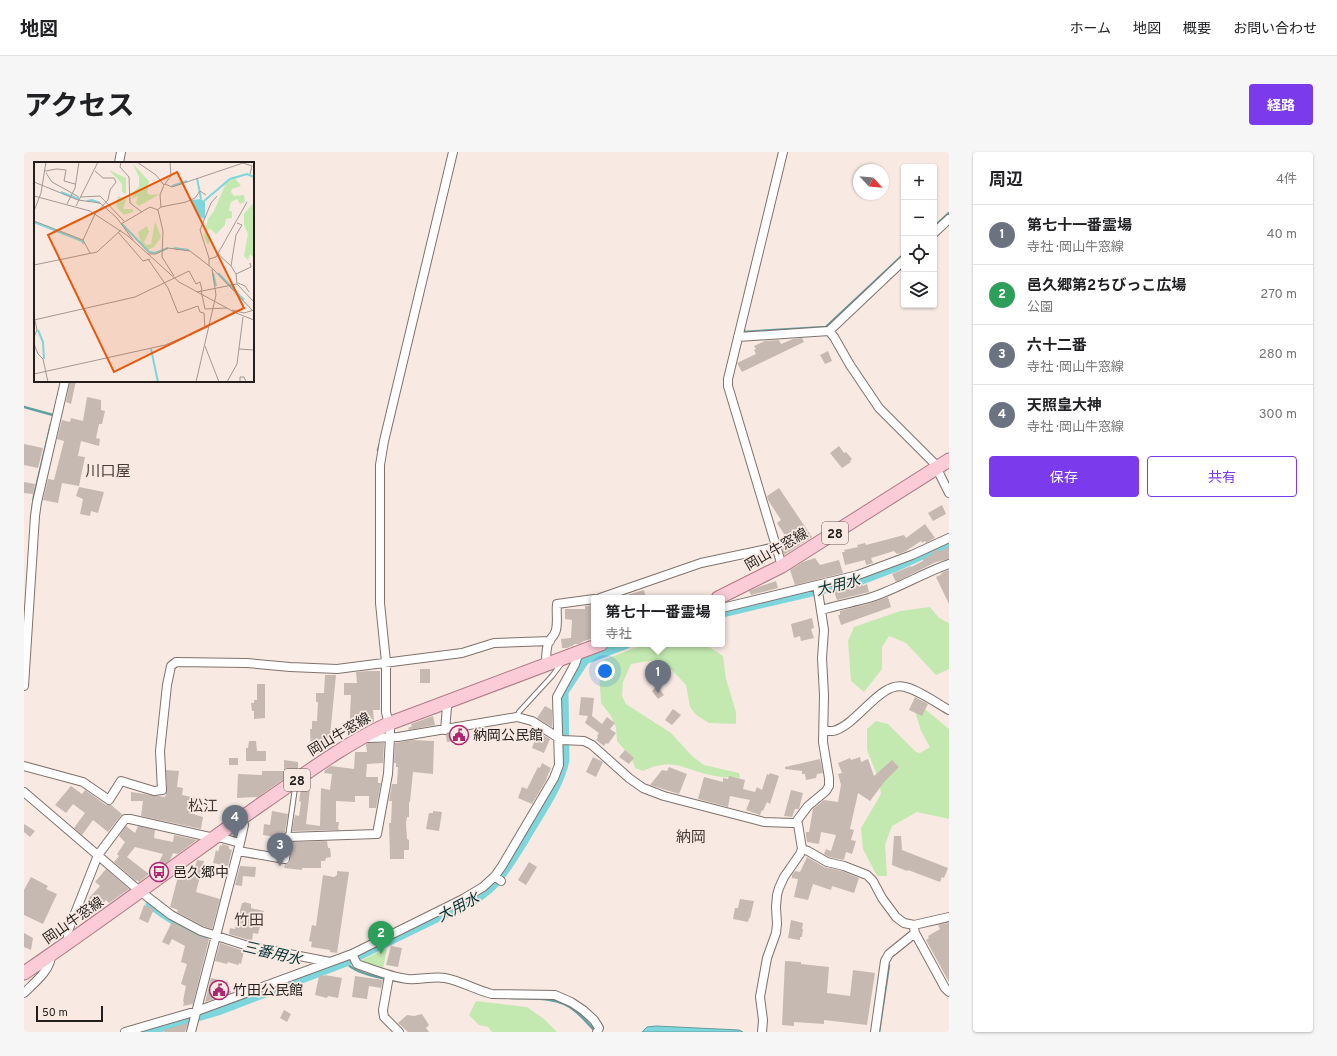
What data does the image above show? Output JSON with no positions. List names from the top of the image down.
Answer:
{
  "streets": {
    "main road": ["28", "岡山牛窓線"]
  },
  "districts": [
    "川口屋",
    "松江",
    "納岡",
    "竹田"
  ],
  "water": ["大用水", "三番用水"],
  "places": {
    "public building": ["納岡公民館", "竹田公民館"],
    "bus stop": ["邑久郷中"]
  },
  "scale_bar": "50 m",
  "north": "bottom right",
  "page": {
    "header": "地図",
    "nav": [
      "ホーム",
      "地図",
      "概要",
      "お問い合わせ"
    ],
    "title": "アクセス",
    "buttons": [
      "経路",
      ["保存", "共有"]
    ],
    "heading": ["周辺", "4件"],
    "map_buttons": ["+", "−"],
    "list": [
      {
        "mark": "1",
        "name": "第七十一番霊場",
        "note": "寺社 · 岡山牛窓線",
        "value": "40 m"
      },
      {
        "mark": "2",
        "name": "邑久郷第2ちびっこ広場",
        "note": "公園",
        "value": "270 m"
      },
      {
        "mark": "3",
        "name": "六十二番",
        "note": "寺社 · 岡山牛窓線",
        "value": "280 m"
      },
      {
        "mark": "4",
        "name": "天照皇大神",
        "note": "寺社 · 岡山牛窓線",
        "value": "300 m"
      }
    ],
    "popup": ["第七十一番霊場", "寺社"],
    "pins": [
      "1",
      "4",
      "3",
      "2"
    ],
    "scale": "50 m"
  }
}
